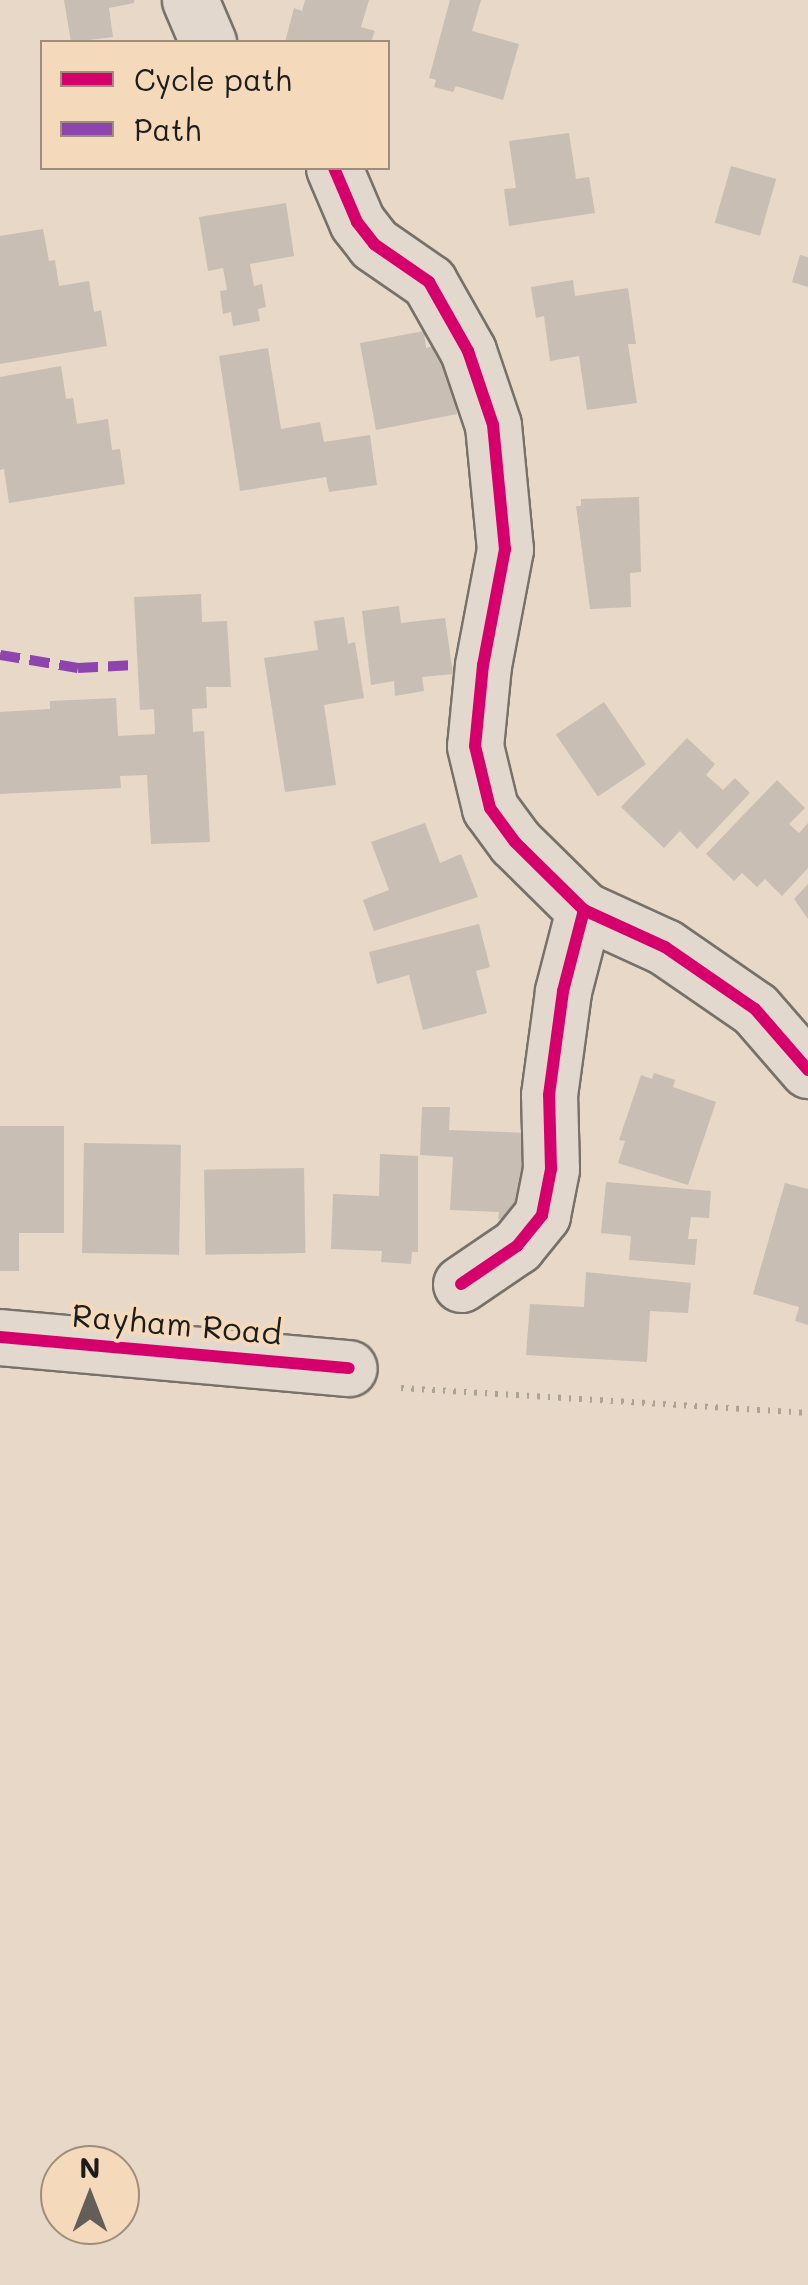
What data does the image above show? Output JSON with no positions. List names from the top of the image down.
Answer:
{
  "streets": {
    "street": ["Rayham Road"]
  },
  "legend": ["Cycle path", "Path"],
  "north": "top"
}
